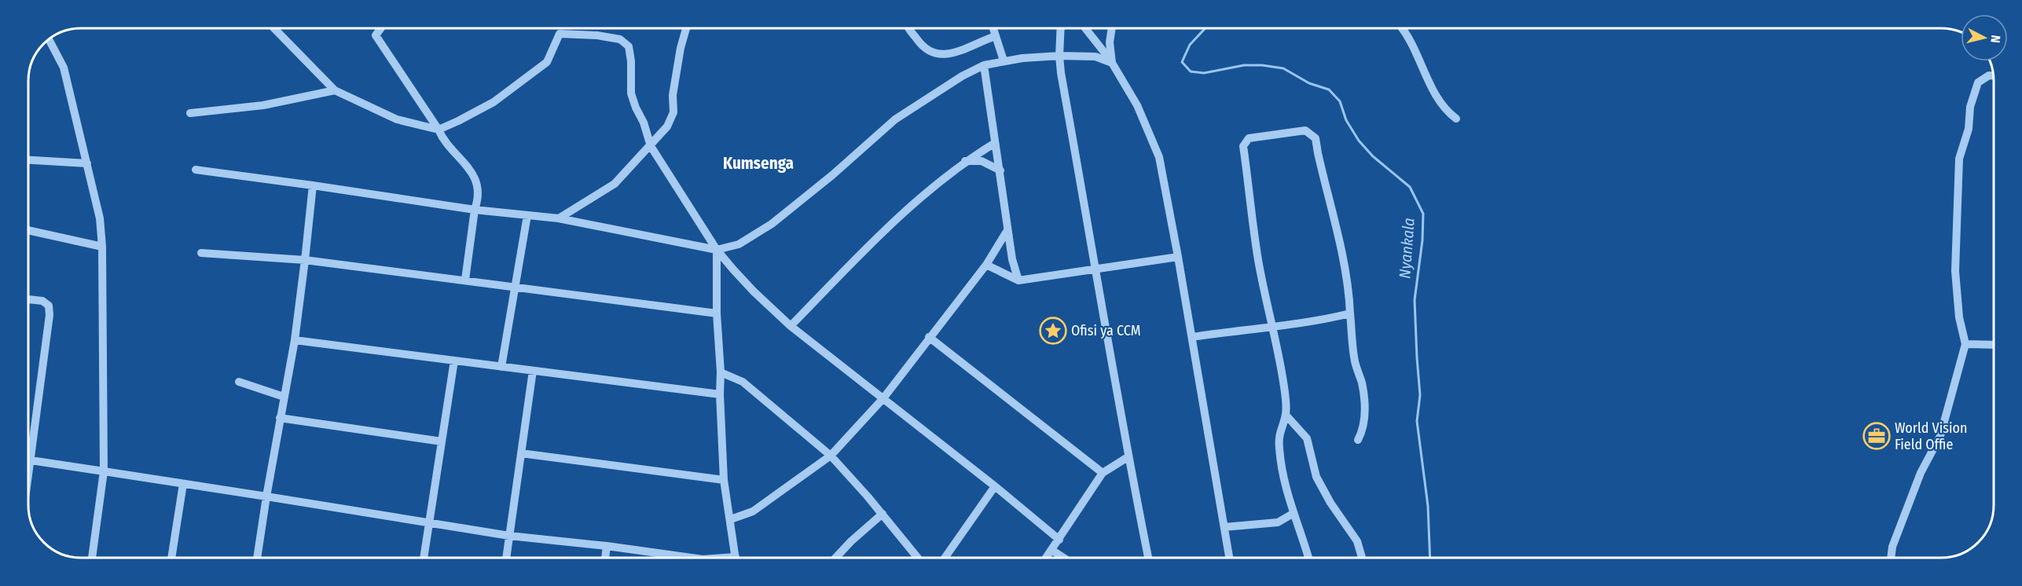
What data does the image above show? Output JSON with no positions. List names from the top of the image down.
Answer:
{
  "districts": ["Kumsenga"],
  "water": ["Nyankala"],
  "places": {
    "place": ["Ofisi ya CCM"],
    "office": ["World Vision Field Offie"]
  },
  "north": "right"
}
